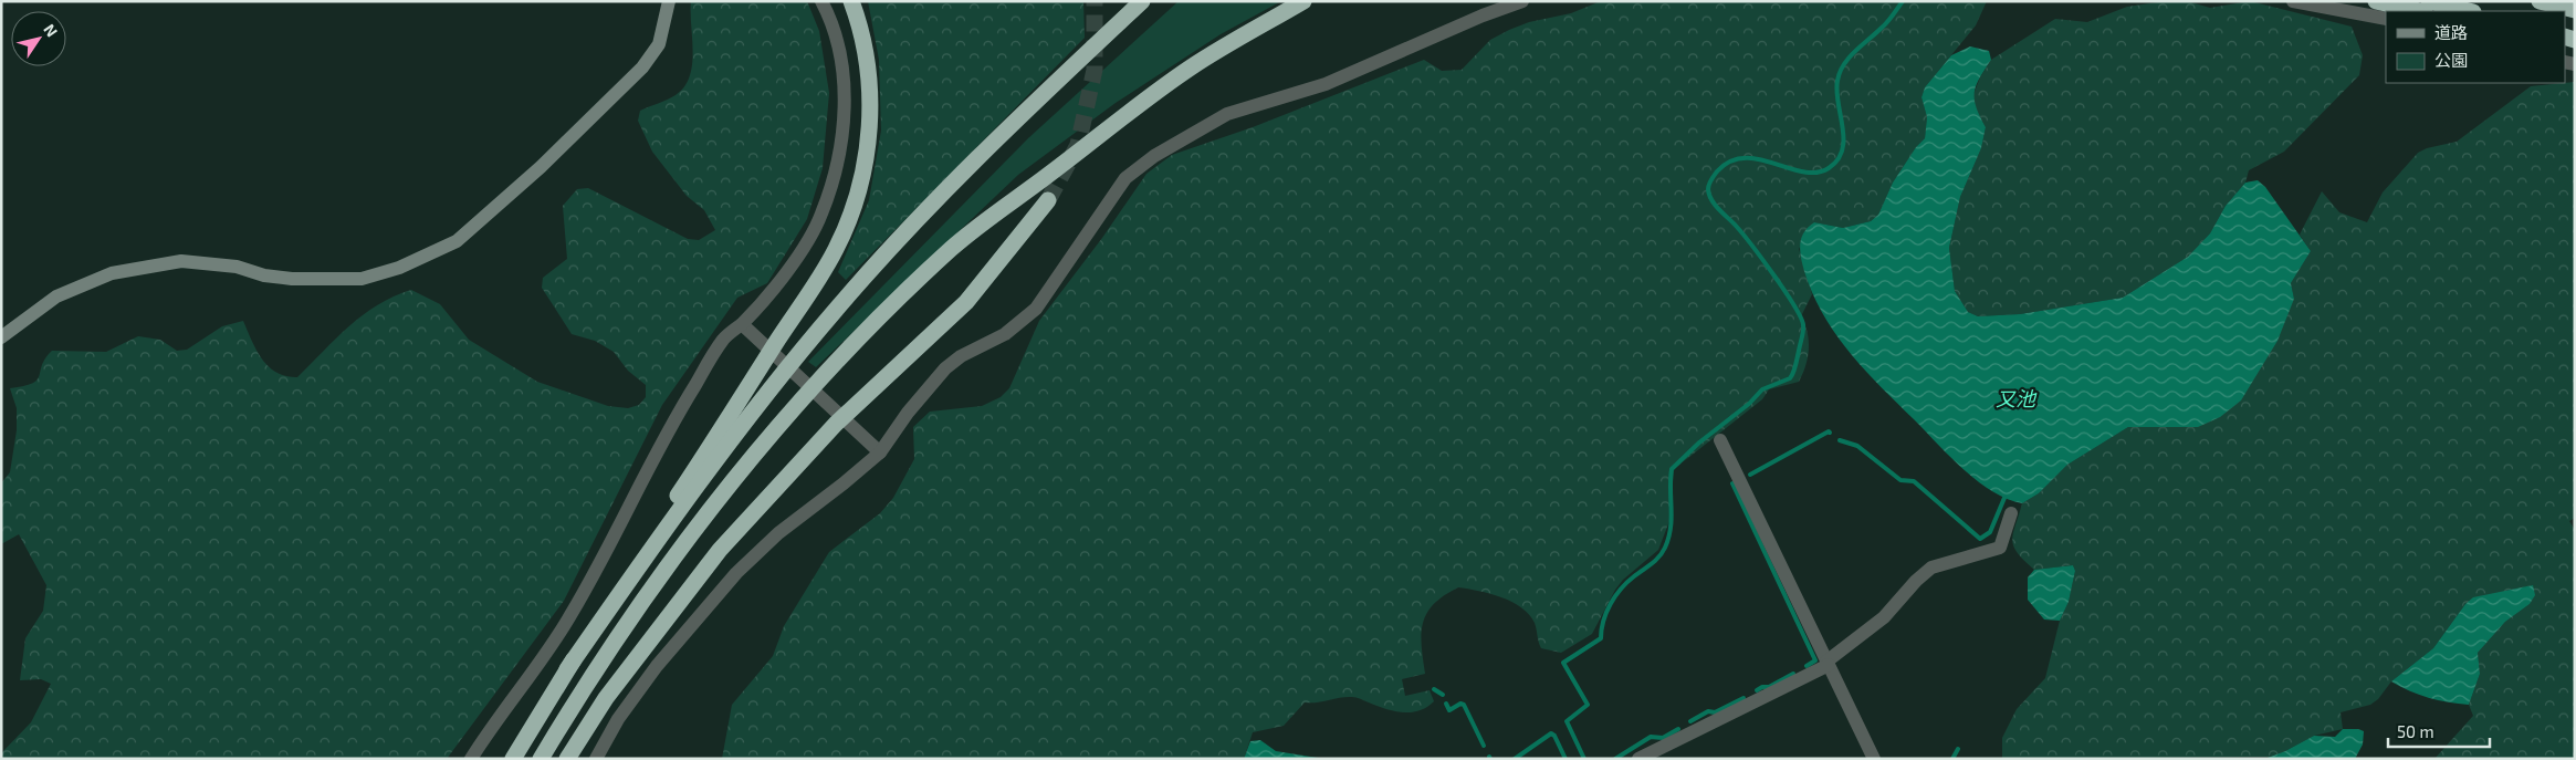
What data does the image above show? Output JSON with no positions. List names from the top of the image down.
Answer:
{
  "water": ["又池"],
  "legend": ["道路", "公園"],
  "scale_bar": "50 m",
  "north": "top right"
}
